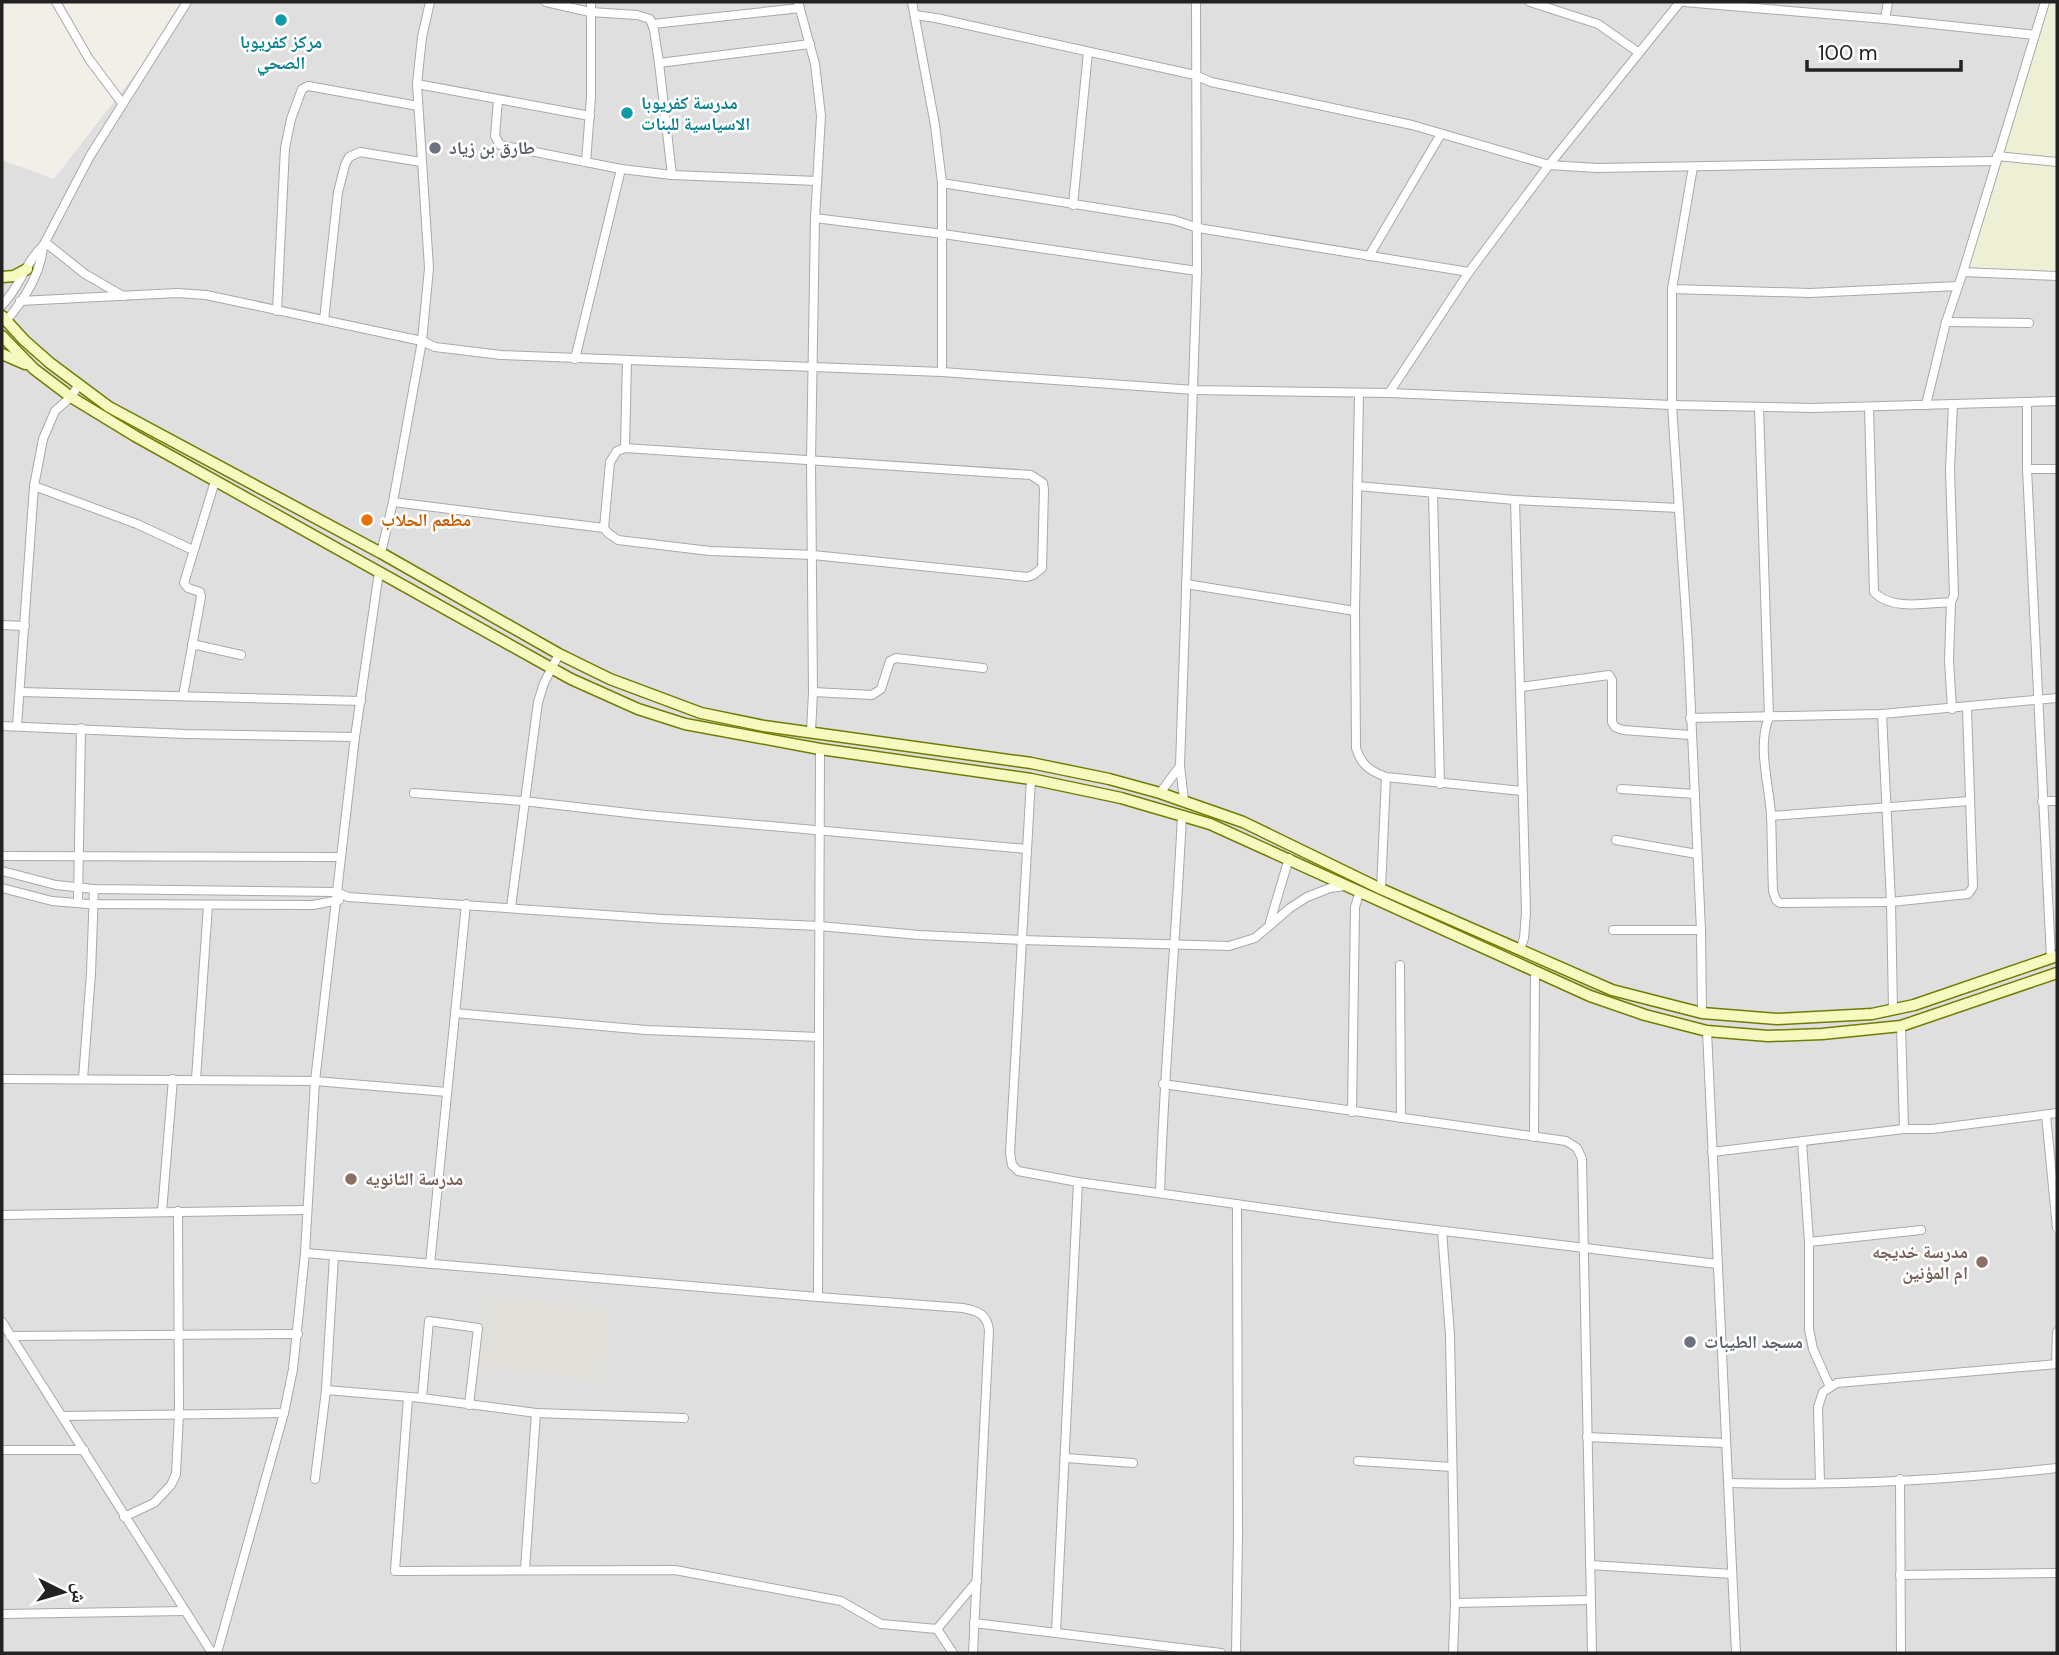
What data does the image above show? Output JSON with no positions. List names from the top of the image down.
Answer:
{
  "places": [
    "مركز كفريوبا الصحي",
    "مدرسة كفريوبا الاسياسية للبنات",
    "طارق بن زياد",
    "مطعم الحلاب",
    "مدرسة الثانويه",
    "مدرسة خديجه ام المؤنين",
    "مسجد الطيبات"
  ],
  "scale_bar": "100 m",
  "north": "right"
}
